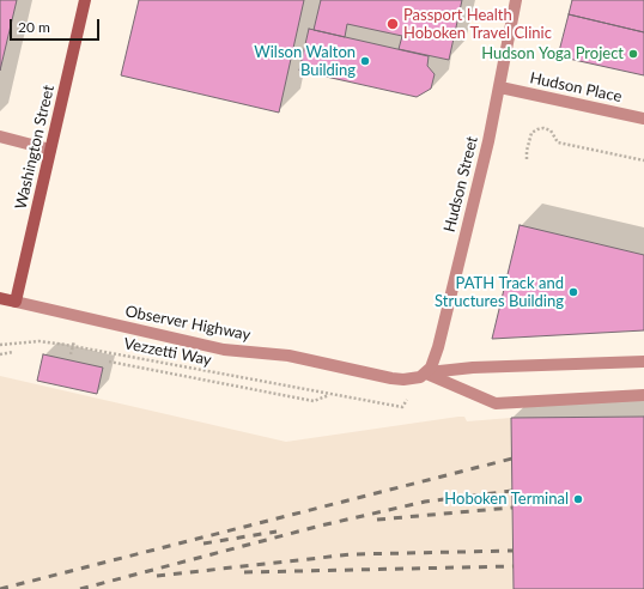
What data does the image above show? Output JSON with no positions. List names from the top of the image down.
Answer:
{
  "streets": {
    "main road": ["Washington Street", "Observer Highway"],
    "street": ["Hudson Place", "Hudson Street"],
    "path": ["Vezzetti Way"]
  },
  "crossings": [
    ["Hudson Place", "Hudson Street"],
    ["Washington Street", "Observer Highway"],
    ["Hudson Street", "Observer Highway"]
  ],
  "places": [
    "Passport Health Hoboken Travel Clinic",
    "Hudson Yoga Project",
    "Wilson Walton Building",
    "PATH Track and Structures Building",
    "Hoboken Terminal"
  ],
  "scale_bar": "20 m"
}
